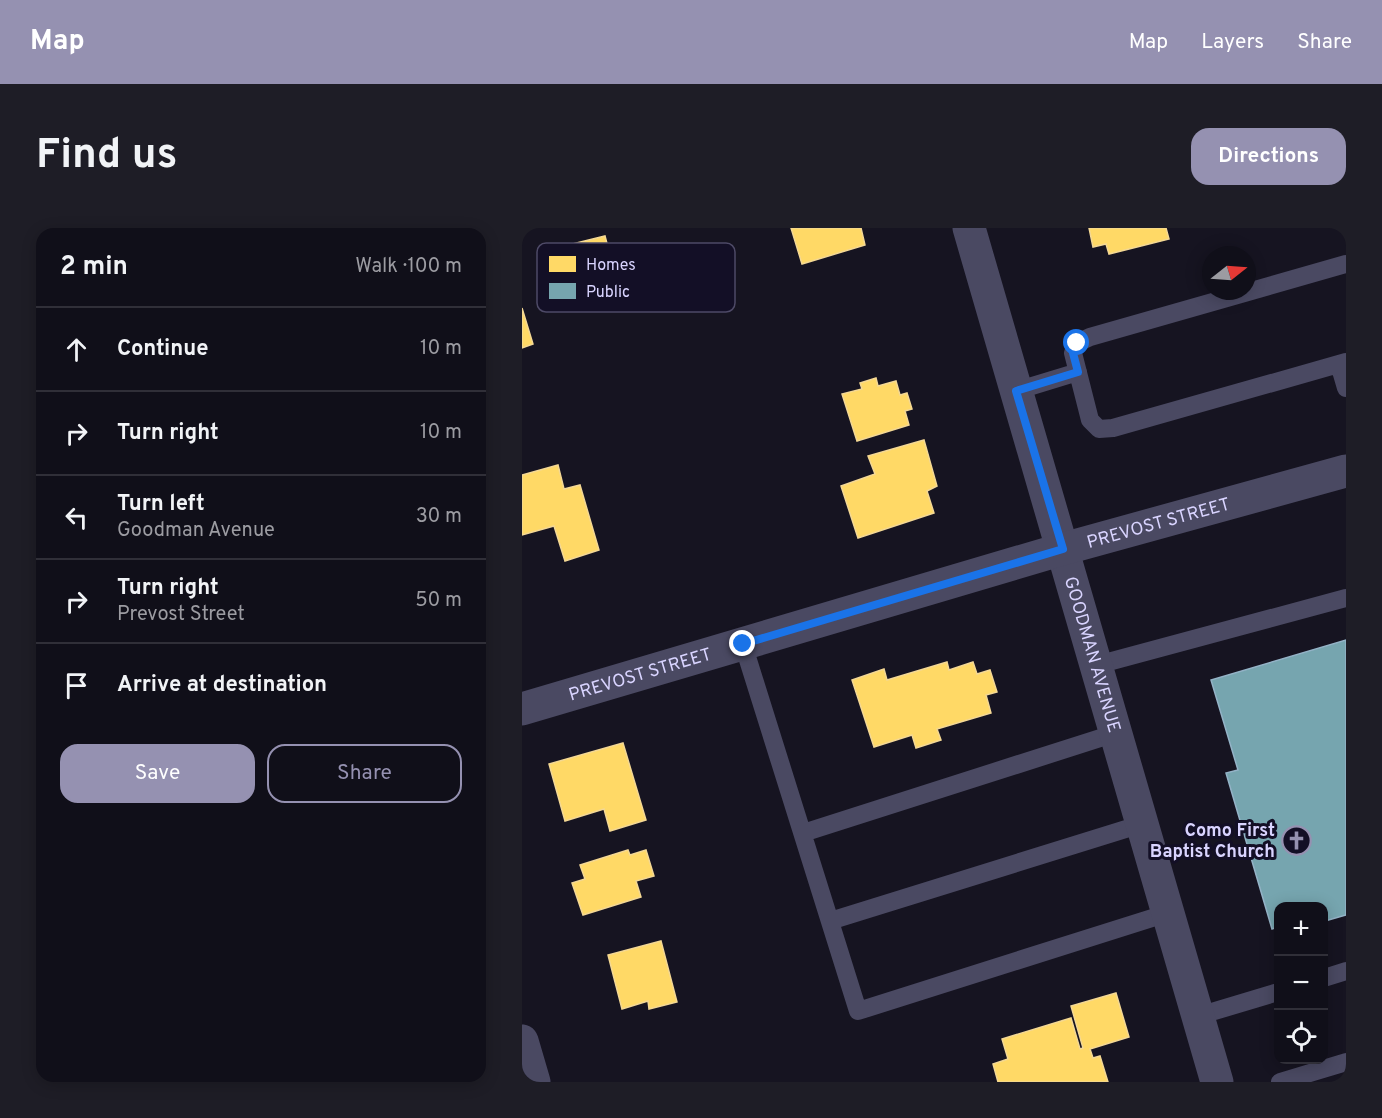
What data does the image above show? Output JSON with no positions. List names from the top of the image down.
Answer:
{
  "streets": {
    "street": ["PREVOST STREET", "GOODMAN AVENUE"]
  },
  "crossings": [
    ["PREVOST STREET", "GOODMAN AVENUE"]
  ],
  "places": {
    "church": ["Como First Baptist Church"]
  },
  "legend": ["Homes", "Public"],
  "north": "right",
  "page": {
    "header": "Map",
    "nav": ["Map", "Layers", "Share"],
    "buttons": [
      "Directions",
      ["Save", "Share"]
    ],
    "title": "Find us",
    "heading": ["2 min", "Walk · 100 m"],
    "list": [
      ["Continue", "10 m"],
      ["Turn right", "10 m"],
      ["Turn left", "Goodman Avenue", "30 m"],
      ["Turn right", "Prevost Street", "50 m"],
      "Arrive at destination"
    ],
    "map_buttons": ["+", "−"]
  }
}
